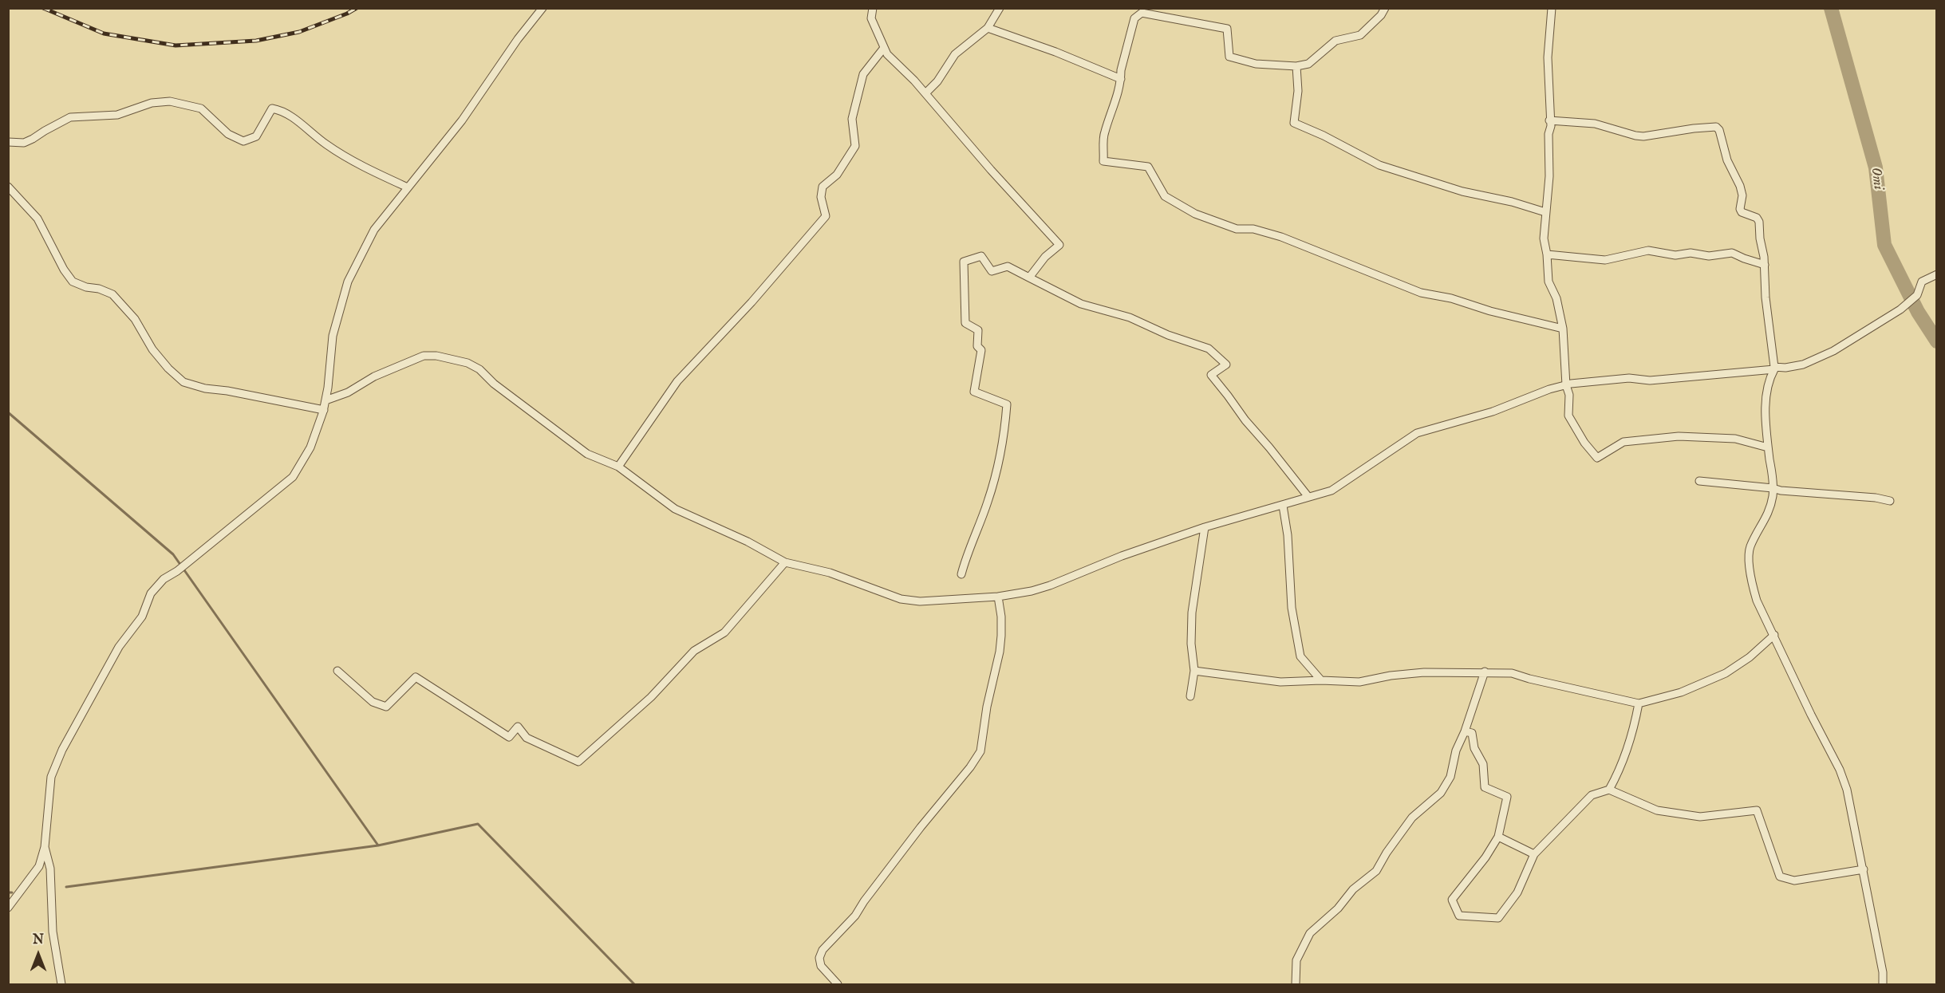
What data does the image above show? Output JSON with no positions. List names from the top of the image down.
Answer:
{
  "water": ["Omi"],
  "north": "top"
}
